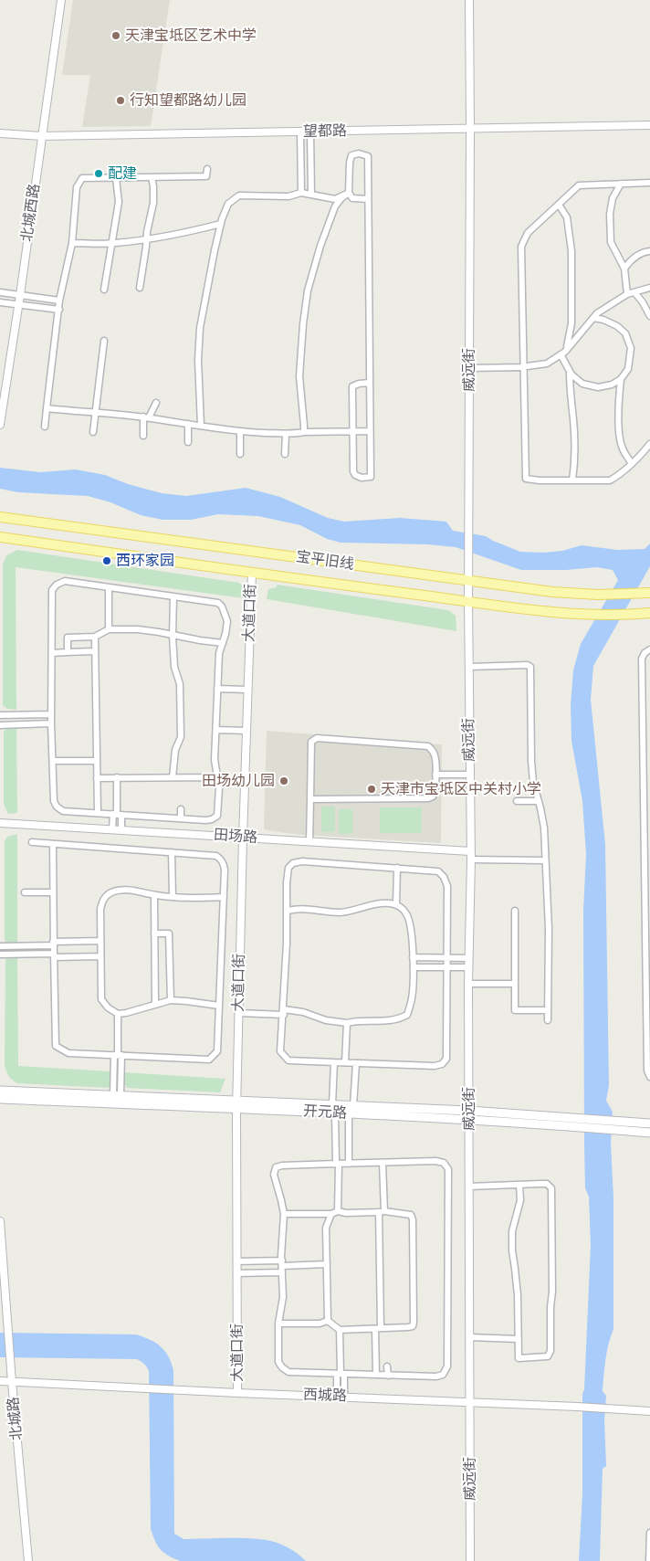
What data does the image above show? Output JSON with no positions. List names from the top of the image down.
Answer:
{
  "streets": {
    "main road": ["宝平旧线", "开元路"],
    "street": [
      "望都路",
      "北城西路",
      "威远街",
      "大道口街",
      "田场路",
      "西城路",
      "北城路"
    ]
  },
  "crossings": [
    ["望都路", "北城西路"],
    ["望都路", "威远街"],
    ["威远街", "宝平旧线"],
    ["威远街", "田场路"],
    ["威远街", "开元路"],
    ["威远街", "西城路"],
    ["宝平旧线", "大道口街"],
    ["大道口街", "田场路"],
    ["大道口街", "开元路"],
    ["大道口街", "西城路"],
    ["西城路", "北城路"]
  ],
  "places": [
    "天津宝坻区艺术中学",
    "行知望都路幼儿园",
    "配建",
    "西环家园",
    "田场幼儿园",
    "天津市宝坻区中关村小学"
  ]
}
